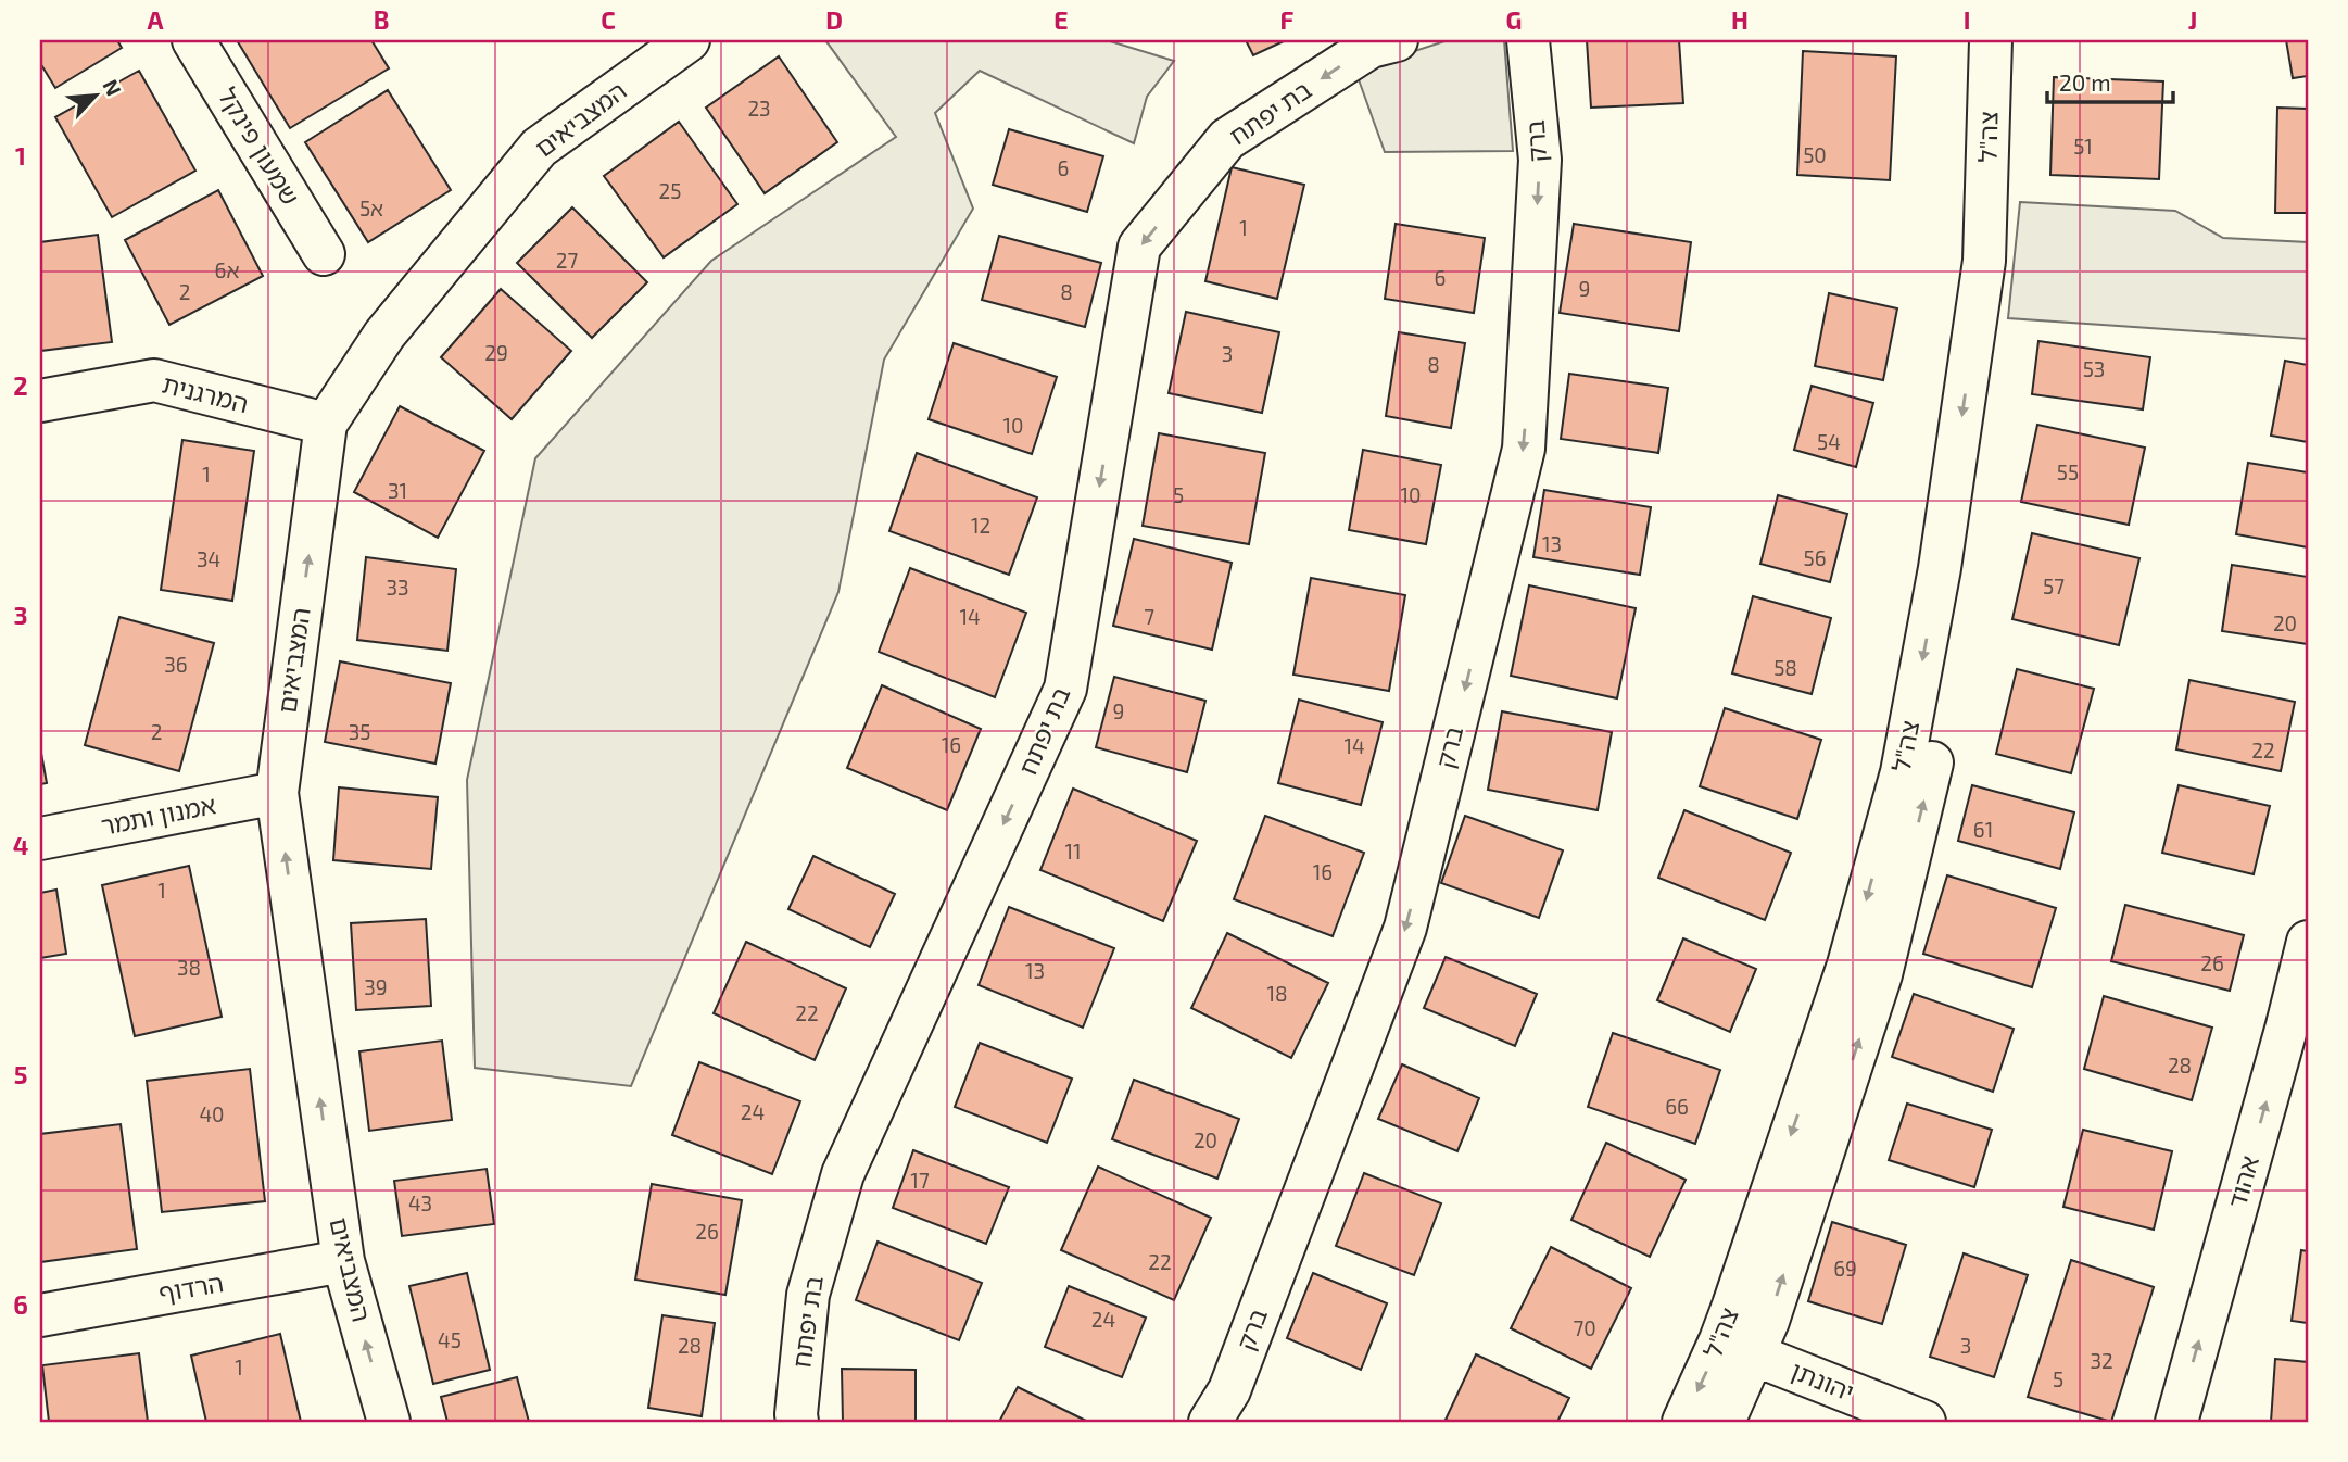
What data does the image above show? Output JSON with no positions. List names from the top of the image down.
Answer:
{
  "streets": {
    "street": [
      "בת יפתח",
      "המצביאים",
      "צה\"ל",
      "ברק",
      "שמעון פינקל",
      "המרגנית",
      "אמנון ותמר",
      "אהוד",
      "הרדוף",
      "יהונתן"
    ]
  },
  "crossings": [
    ["המצביאים", "המרגנית"],
    ["המצביאים", "אמנון ותמר"],
    ["המצביאים", "הרדוף"],
    ["צה\"ל", "יהונתן"]
  ],
  "one_way": [
    "בת יפתח",
    "המצביאים",
    "ברק",
    "אהוד"
  ],
  "house_numbers": [
    "23",
    "51",
    "50",
    "6",
    "25",
    "5א",
    "1",
    "27",
    "6א",
    "6",
    "9",
    "2",
    "8",
    "29",
    "3",
    "8",
    "53",
    "10",
    "54",
    "55",
    "1",
    "31",
    "5",
    "10",
    "12",
    "13",
    "56",
    "34",
    "57",
    "33",
    "14",
    "7",
    "20",
    "36",
    "58",
    "9",
    "2",
    "35",
    "16",
    "14",
    "22",
    "61",
    "11",
    "16",
    "1",
    "26",
    "38",
    "13",
    "39",
    "18",
    "22",
    "28",
    "66",
    "24",
    "40",
    "20",
    "17",
    "43",
    "26",
    "22",
    "69",
    "24",
    "70",
    "45",
    "28",
    "3",
    "32",
    "1",
    "5"
  ],
  "scale_bar": "20 m",
  "north": "top right",
  "grid": {
    "columns": [
      "A",
      "B",
      "C",
      "D",
      "E",
      "F",
      "G",
      "H",
      "I",
      "J"
    ],
    "rows": [
      "1",
      "2",
      "3",
      "4",
      "5",
      "6"
    ]
  }
}
